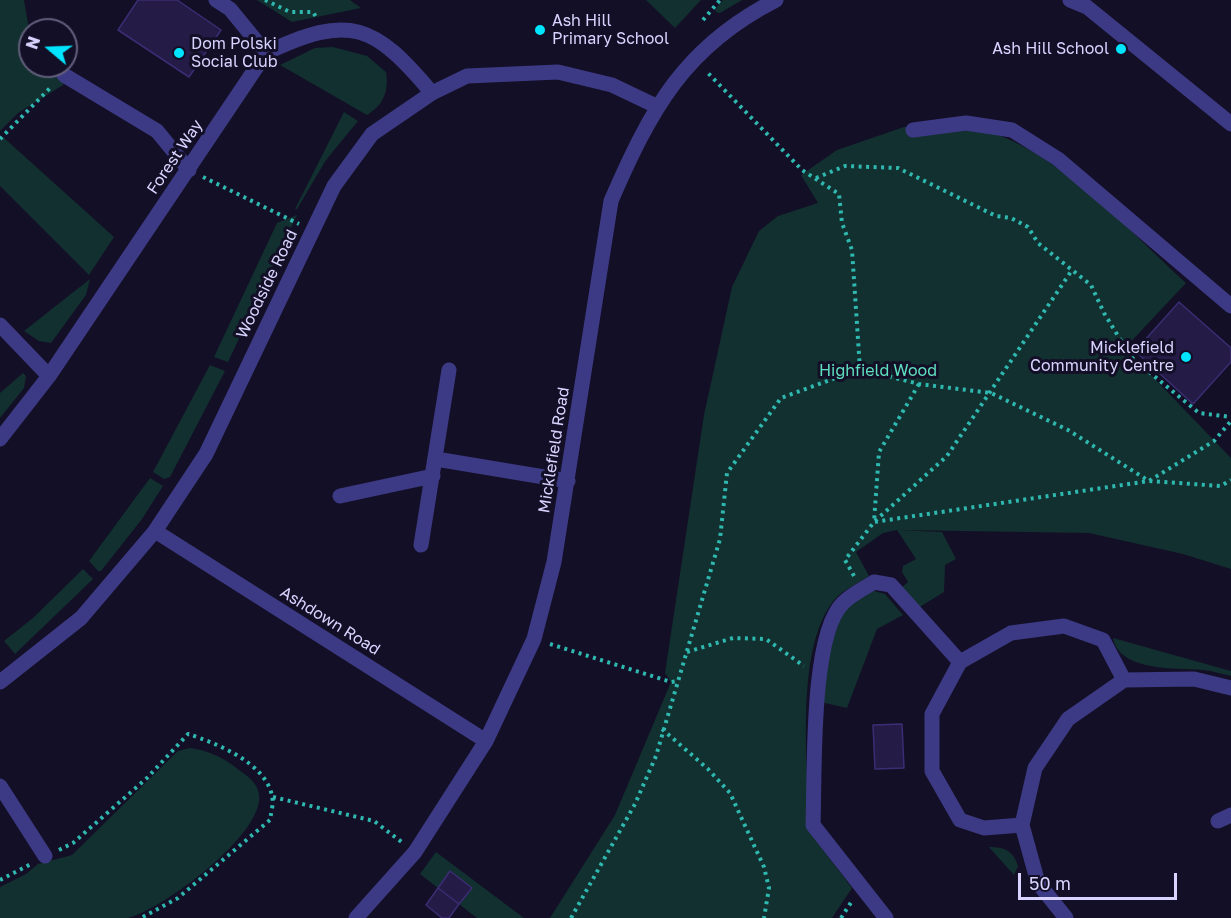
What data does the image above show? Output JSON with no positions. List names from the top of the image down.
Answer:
{
  "streets": {
    "street": [
      "Forest Way",
      "Woodside Road",
      "Micklefield Road",
      "Ashdown Road"
    ]
  },
  "crossings": [
    ["Woodside Road", "Micklefield Road"],
    ["Woodside Road", "Ashdown Road"],
    ["Micklefield Road", "Ashdown Road"]
  ],
  "parks": ["Highfield Wood"],
  "places": [
    "Ash Hill Primary School",
    "Ash Hill School",
    "Dom Polski Social Club",
    "Micklefield Community Centre"
  ],
  "scale_bar": "50 m",
  "north": "left"
}
